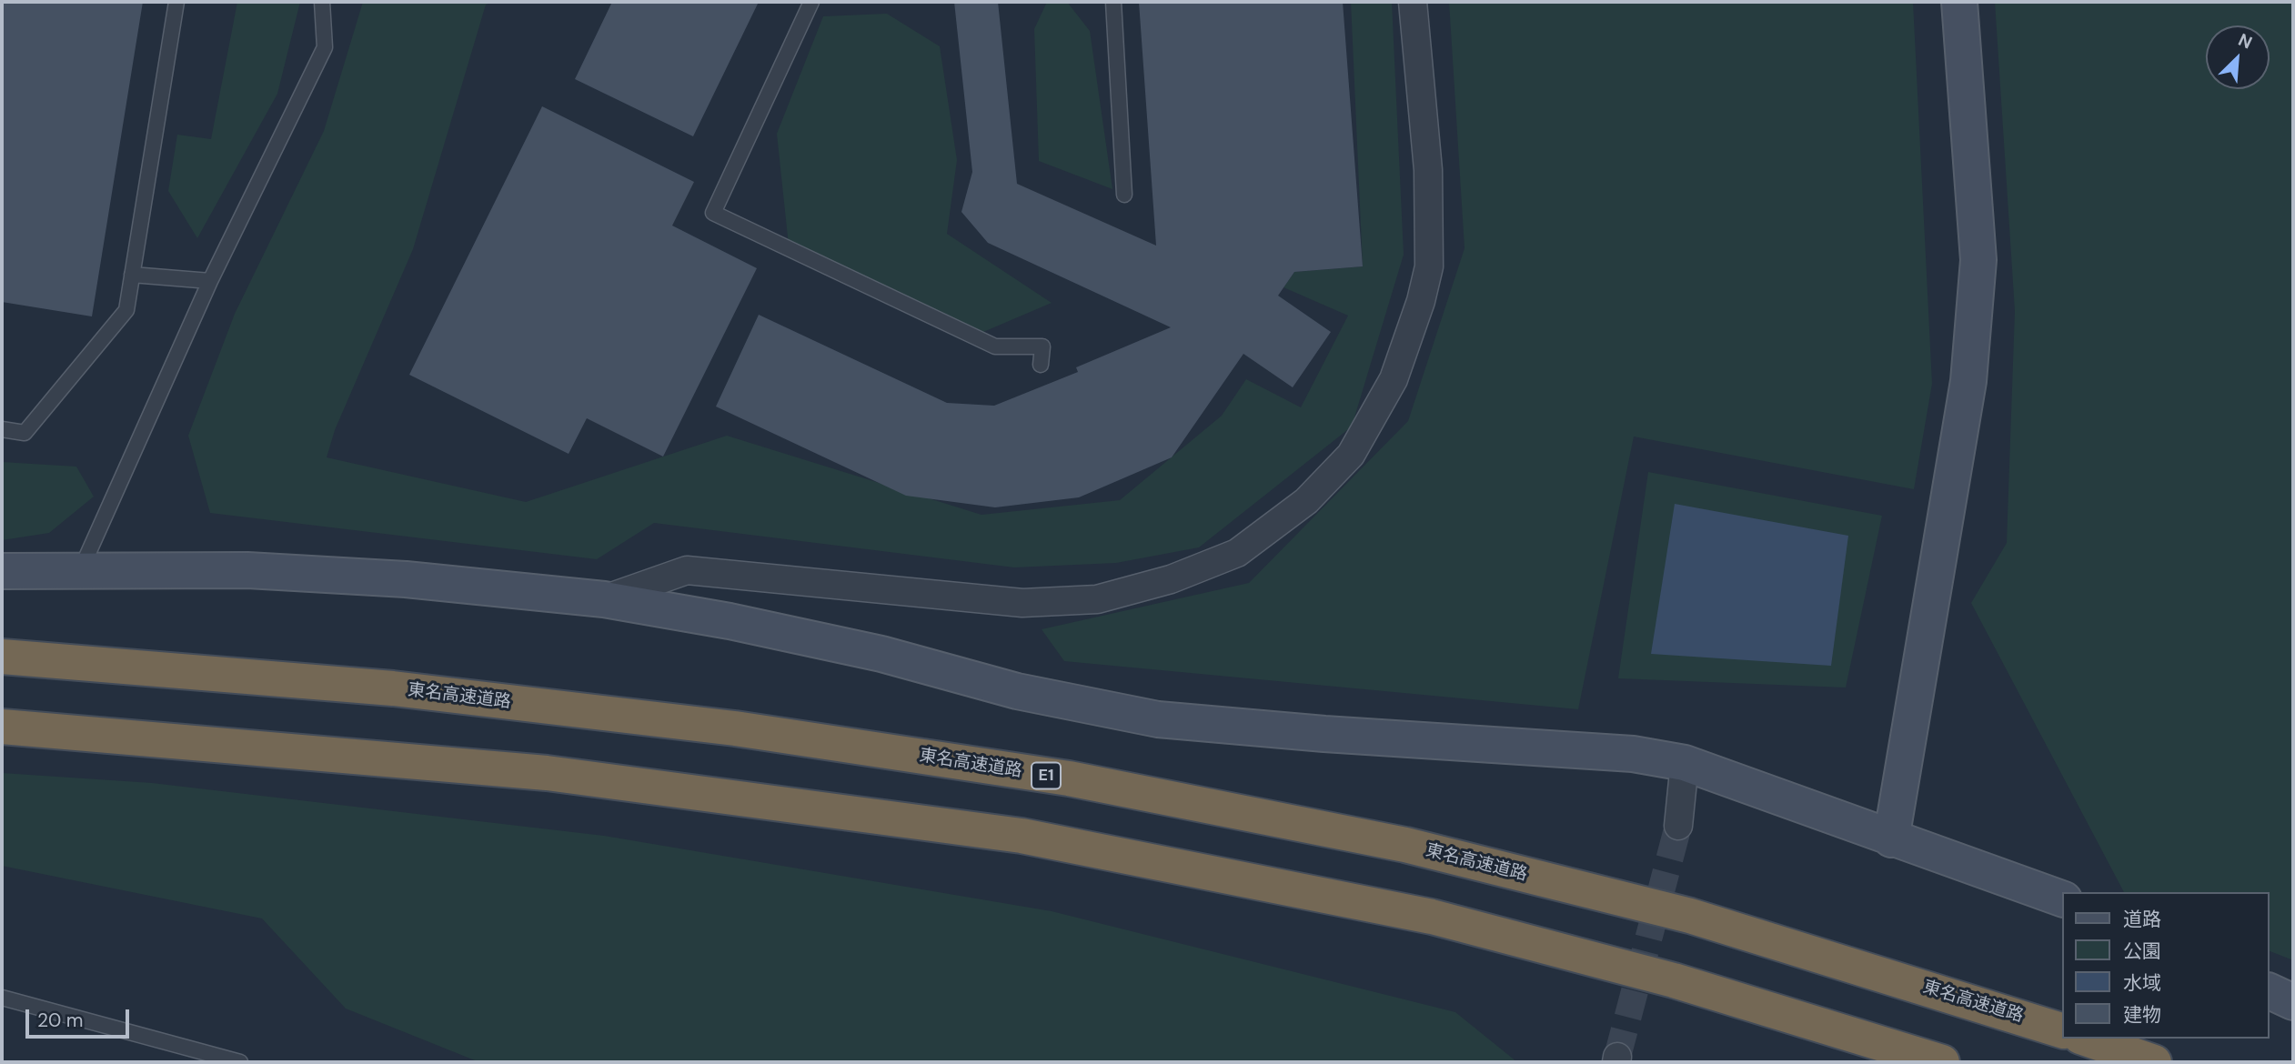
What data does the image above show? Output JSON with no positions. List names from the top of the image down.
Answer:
{
  "streets": {
    "highway": ["東名高速道路", "E1"]
  },
  "legend": [
    "道路",
    "公園",
    "水域",
    "建物"
  ],
  "scale_bar": "20 m",
  "north": "top right"
}
